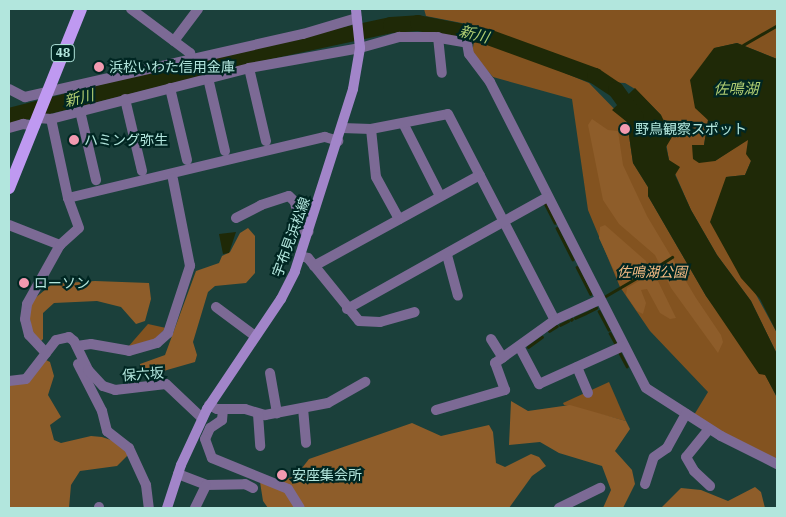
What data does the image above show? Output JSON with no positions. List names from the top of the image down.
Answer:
{
  "streets": {
    "main road": ["48", "宇布見浜松線"],
    "street": ["保六坂"]
  },
  "crossings": [
    ["宇布見浜松線", "保六坂"]
  ],
  "water": ["新川", "佐鳴湖"],
  "parks": ["佐鳴湖公園"],
  "places": [
    "浜松いわた信用金庫",
    "野鳥観察スポット",
    "ハミング弥生",
    "ローソン",
    "安座集会所"
  ]
}
